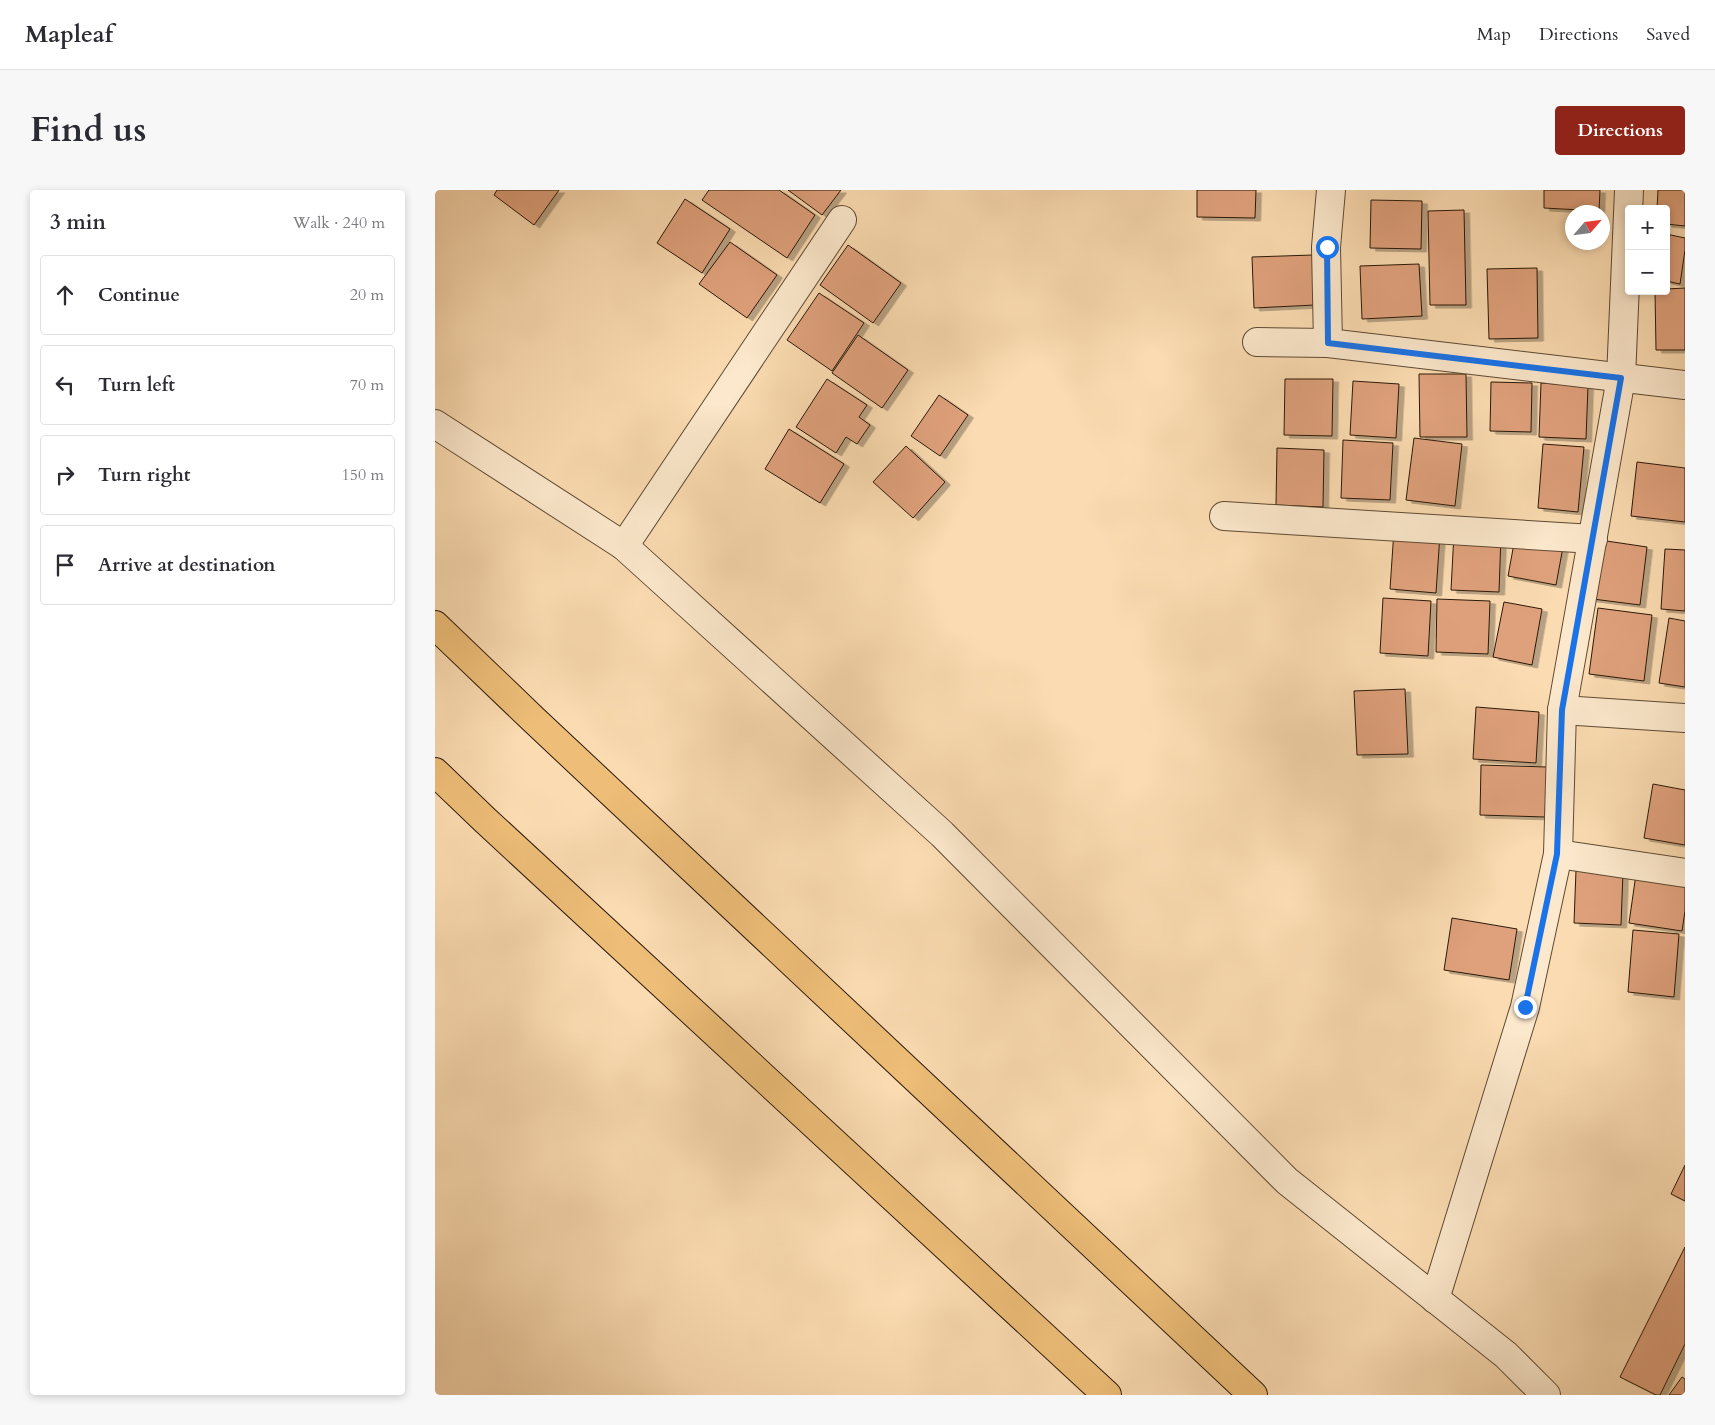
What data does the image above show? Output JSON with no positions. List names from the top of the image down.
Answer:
{
  "north": "top right",
  "page": {
    "header": "Mapleaf",
    "nav": ["Map", "Directions", "Saved"],
    "title": "Find us",
    "buttons": "Directions",
    "heading": ["3 min", "Walk · 240 m"],
    "map_buttons": ["+", "−"],
    "list": [
      ["Continue", "20 m"],
      ["Turn left", "70 m"],
      ["Turn right", "150 m"],
      "Arrive at destination"
    ]
  }
}
